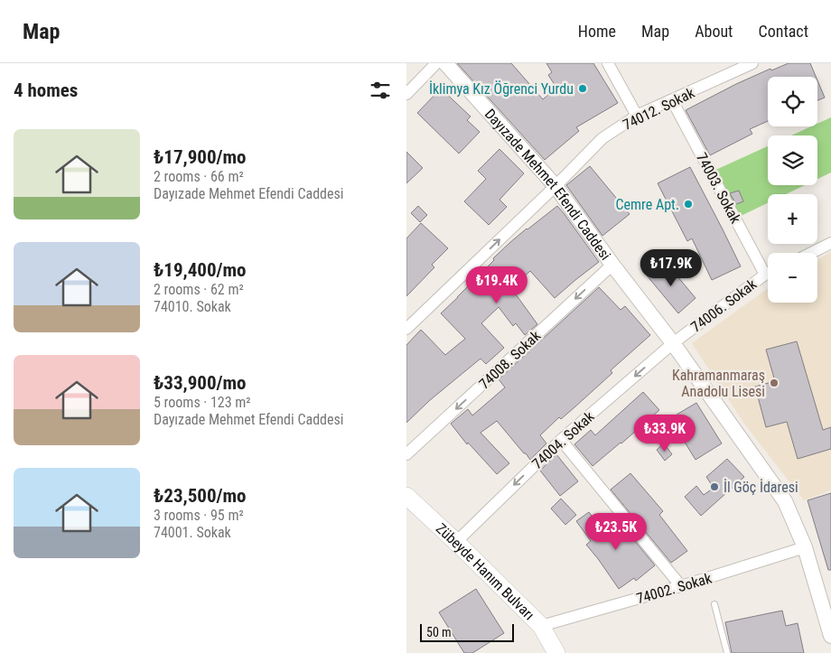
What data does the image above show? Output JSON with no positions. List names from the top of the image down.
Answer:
{
  "streets": {
    "main road": ["Zübeyde Hanım Bulvarı"],
    "street": [
      "74012. Sokak",
      "Dayızade Mehmet Efendi Caddesi",
      "74003. Sokak",
      "74006. Sokak",
      "74008. Sokak",
      "74004. Sokak",
      "74002. Sokak"
    ]
  },
  "crossings": [
    ["74012. Sokak", "Dayızade Mehmet Efendi Caddesi"],
    ["74012. Sokak", "74003. Sokak"],
    ["Dayızade Mehmet Efendi Caddesi", "74006. Sokak"],
    ["Dayızade Mehmet Efendi Caddesi", "74008. Sokak"],
    ["Dayızade Mehmet Efendi Caddesi", "74004. Sokak"],
    ["Dayızade Mehmet Efendi Caddesi", "74002. Sokak"],
    ["74006. Sokak", "74004. Sokak"],
    ["74004. Sokak", "Zübeyde Hanım Bulvarı"],
    ["Zübeyde Hanım Bulvarı", "74002. Sokak"]
  ],
  "one_way": ["74012. Sokak", "74008. Sokak", "74004. Sokak"],
  "places": [
    "İklimya Kız Öğrenci Yurdu",
    "Cemre Apt.",
    "Kahramanmaraş Anadolu Lisesi",
    "İl Göç İdaresi"
  ],
  "scale_bar": "50 m",
  "page": {
    "header": "Map",
    "nav": [
      "Home",
      "Map",
      "About",
      "Contact"
    ],
    "heading": "4 homes",
    "map_buttons": ["+", "−"],
    "list": [
      {
        "name": "₺17,900/mo",
        "note": "2 rooms · 66 m² · Dayızade Mehmet Efendi Caddesi"
      },
      {
        "name": "₺19,400/mo",
        "note": "2 rooms · 62 m² · 74010. Sokak"
      },
      {
        "name": "₺33,900/mo",
        "note": "5 rooms · 123 m² · Dayızade Mehmet Efendi Caddesi"
      },
      {
        "name": "₺23,500/mo",
        "note": "3 rooms · 95 m² · 74001. Sokak"
      }
    ],
    "price": [
      "₺17.9K",
      "₺19.4K",
      "₺33.9K",
      "₺23.5K"
    ],
    "scale": "50 m"
  }
}
